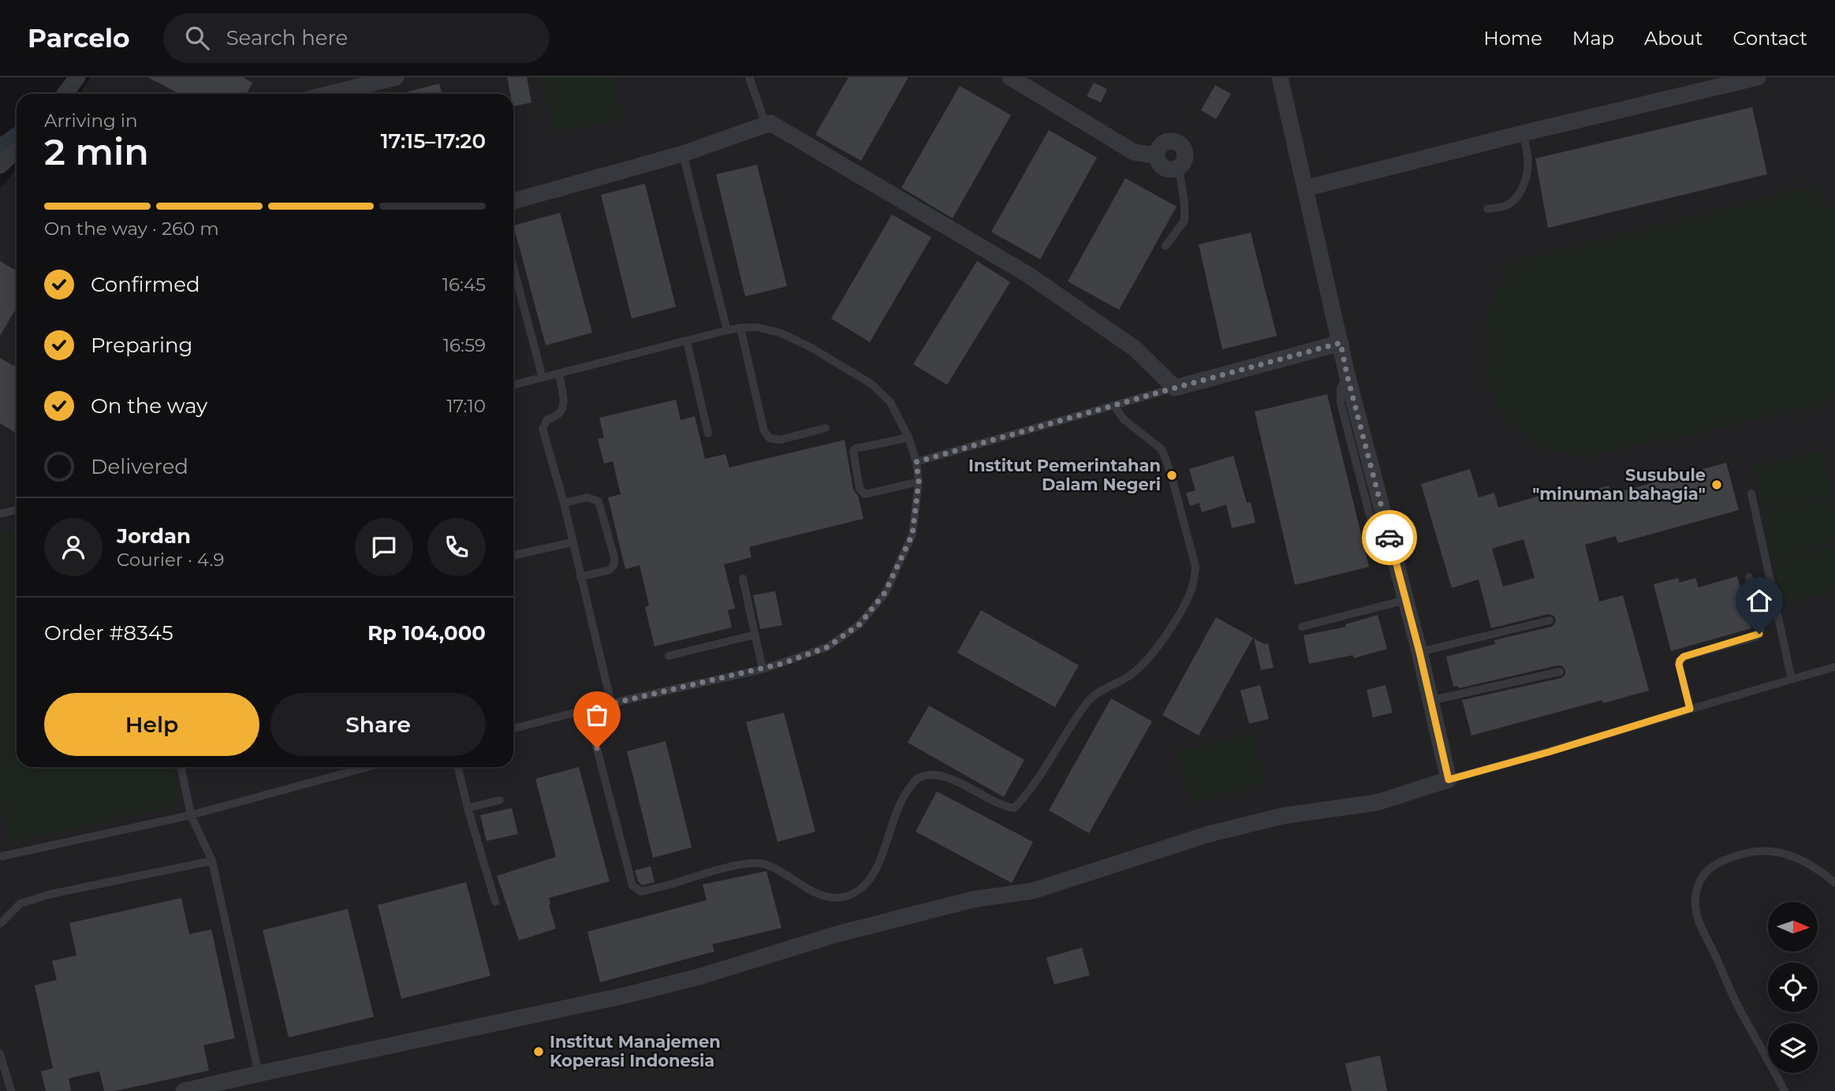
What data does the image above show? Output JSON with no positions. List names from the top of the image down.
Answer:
{
  "places": ["Institut Pemerintahan Dalam Negeri", "Susubule \"minuman bahagia\"", "Institut Manajemen Koperasi Indonesia"],
  "north": "right",
  "page": {
    "header": "Parcelo",
    "search": "Search here",
    "nav": [
      "Home",
      "Map",
      "About",
      "Contact"
    ],
    "heading": ["2 min", "Arriving in", "17:15–17:20"],
    "panel": [
      "Jordan",
      "Courier · 4.9",
      "Order #8345",
      "Rp 104,000"
    ],
    "bar": "On the way · 260 m",
    "list": [
      ["Confirmed", "16:45"],
      ["Preparing", "16:59"],
      ["On the way", "17:10"],
      "Delivered"
    ],
    "buttons": ["Help", "Share"]
  }
}
